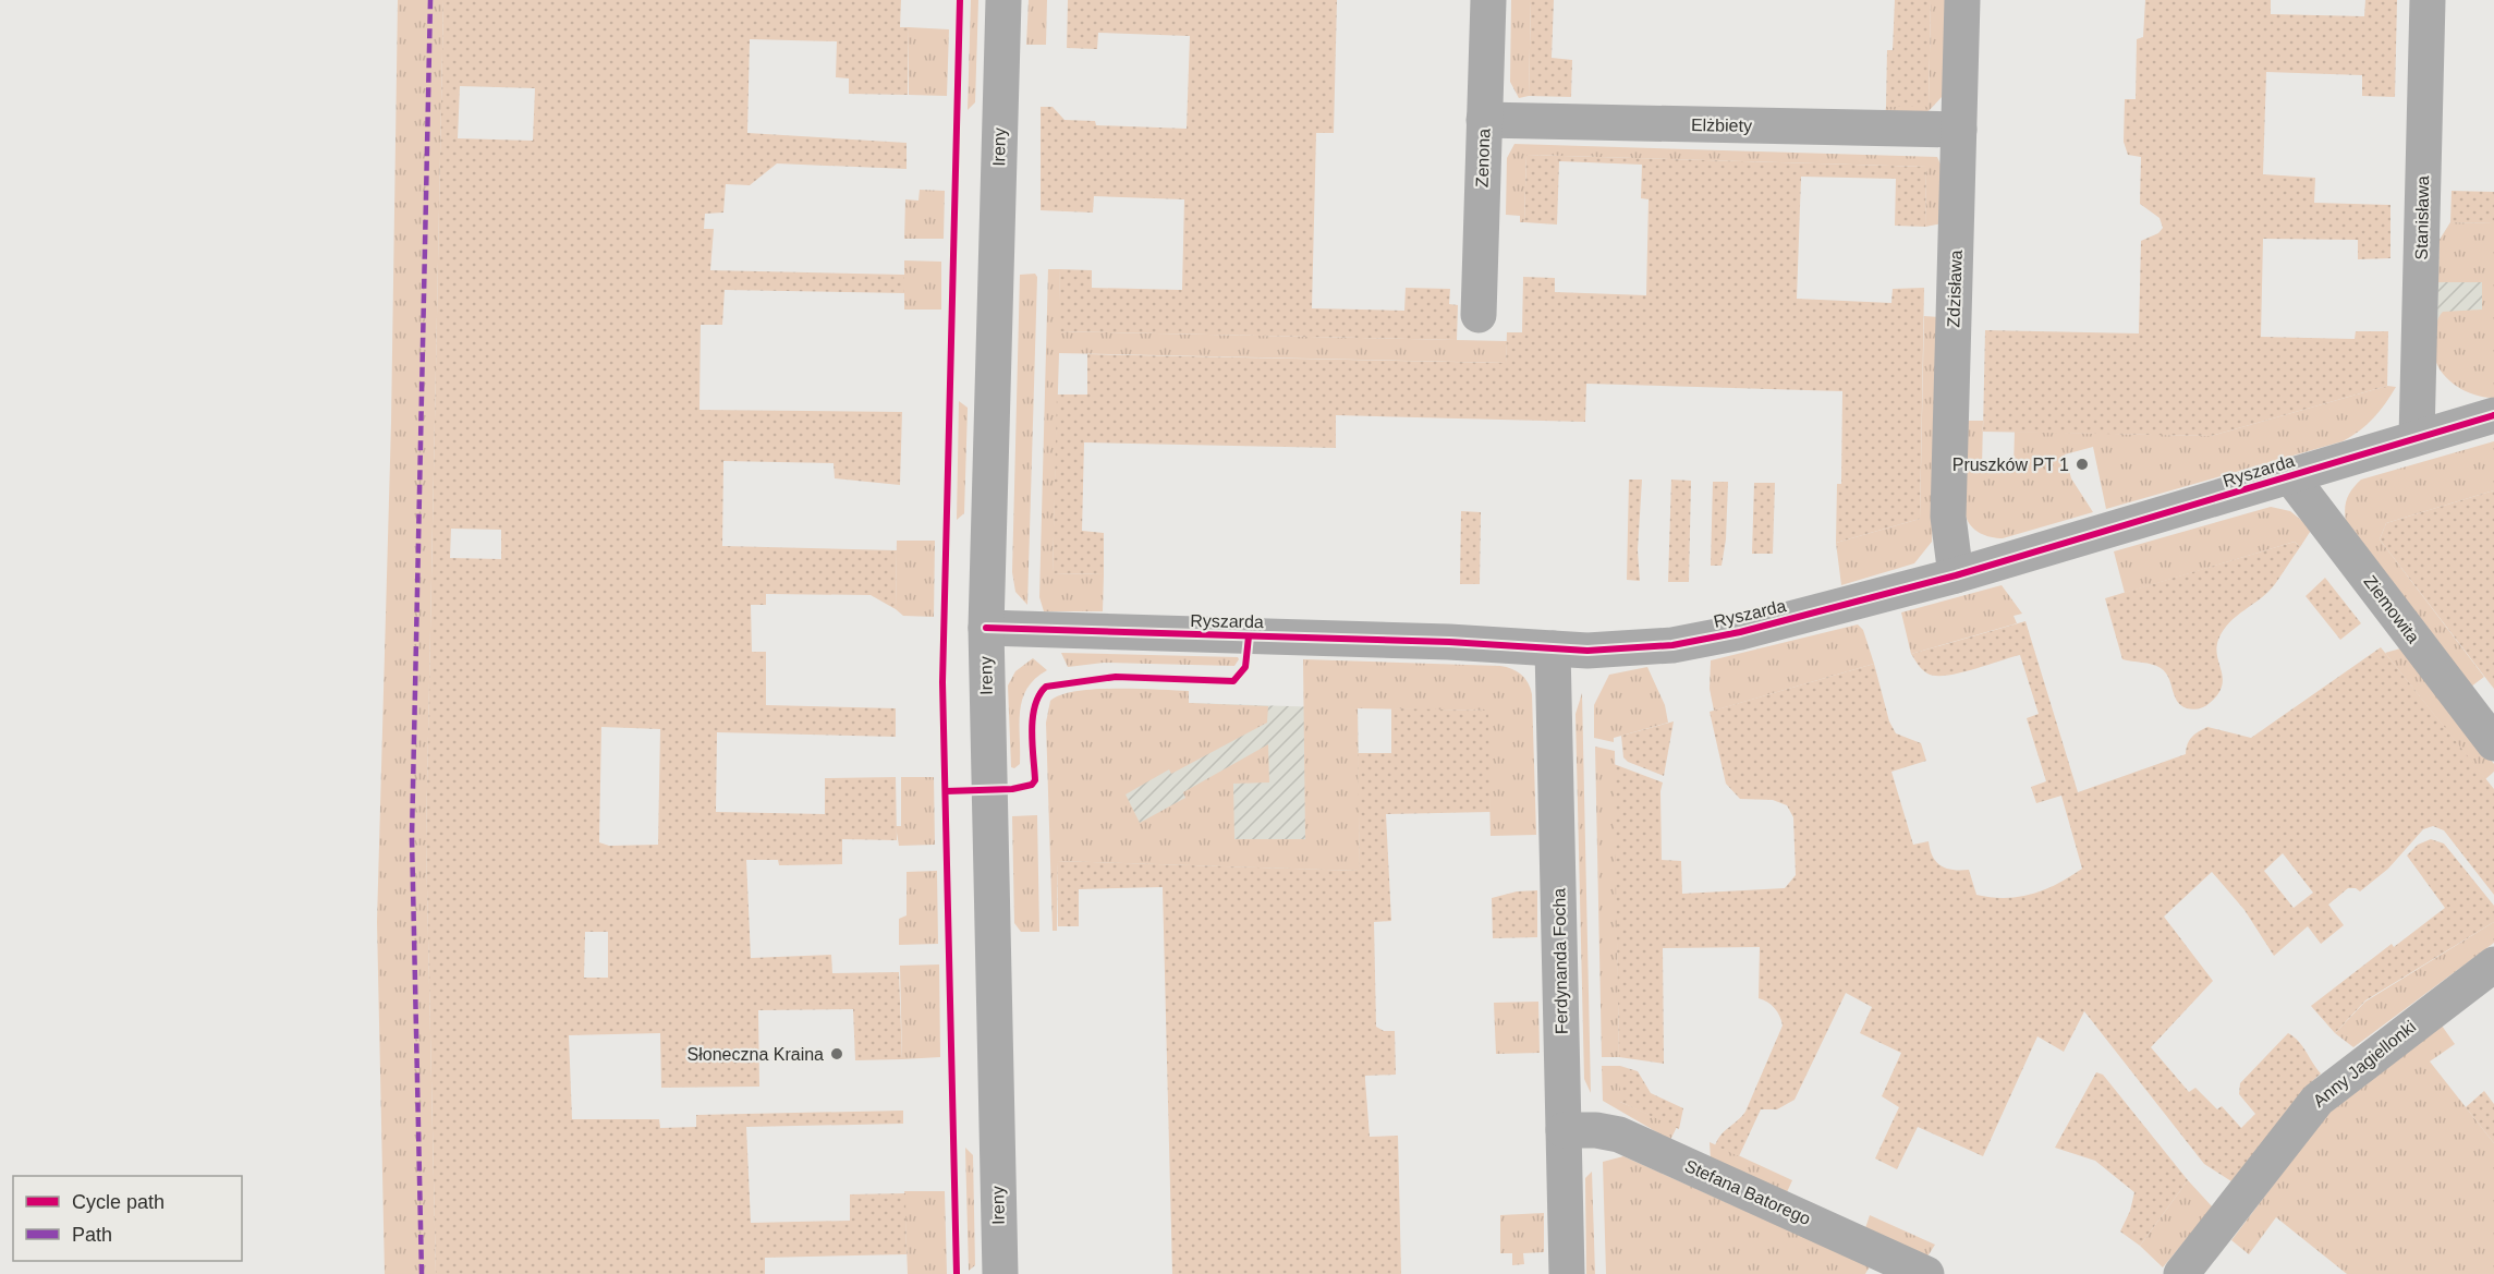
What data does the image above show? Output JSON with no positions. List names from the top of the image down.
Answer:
{
  "streets": {
    "street": [
      "Elżbiety",
      "Ireny",
      "Zenona",
      "Stanisława",
      "Zdzisława",
      "Ryszarda",
      "Ziemowita",
      "Ferdynanda Focha",
      "Anny Jagiellonki",
      "Stefana Batorego"
    ]
  },
  "crossings": [
    ["Elżbiety", "Zenona"],
    ["Elżbiety", "Zdzisława"],
    ["Ireny", "Ryszarda"],
    ["Stanisława", "Ryszarda"],
    ["Zdzisława", "Ryszarda"],
    ["Ryszarda", "Ziemowita"],
    ["Ryszarda", "Ferdynanda Focha"],
    ["Ferdynanda Focha", "Stefana Batorego"]
  ],
  "places": ["Pruszków PT 1", "Słoneczna Kraina"],
  "legend": ["Cycle path", "Path"]
}
